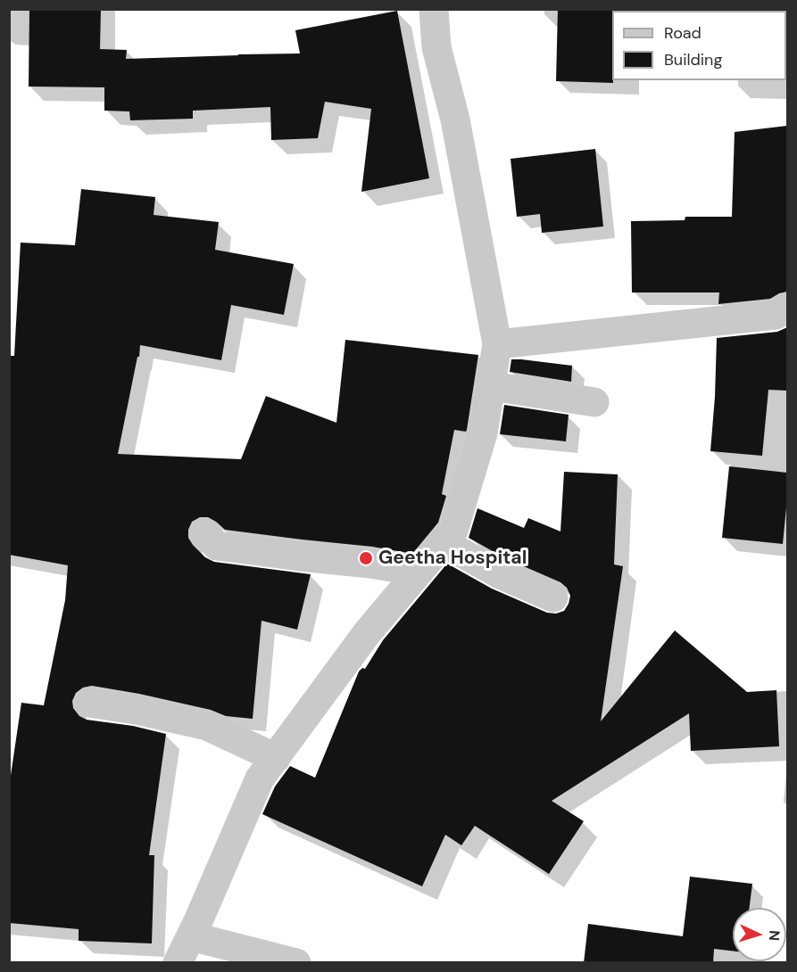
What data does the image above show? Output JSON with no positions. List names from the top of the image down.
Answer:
{
  "places": ["Geetha Hospital"],
  "legend": ["Road", "Building"],
  "north": "right"
}
